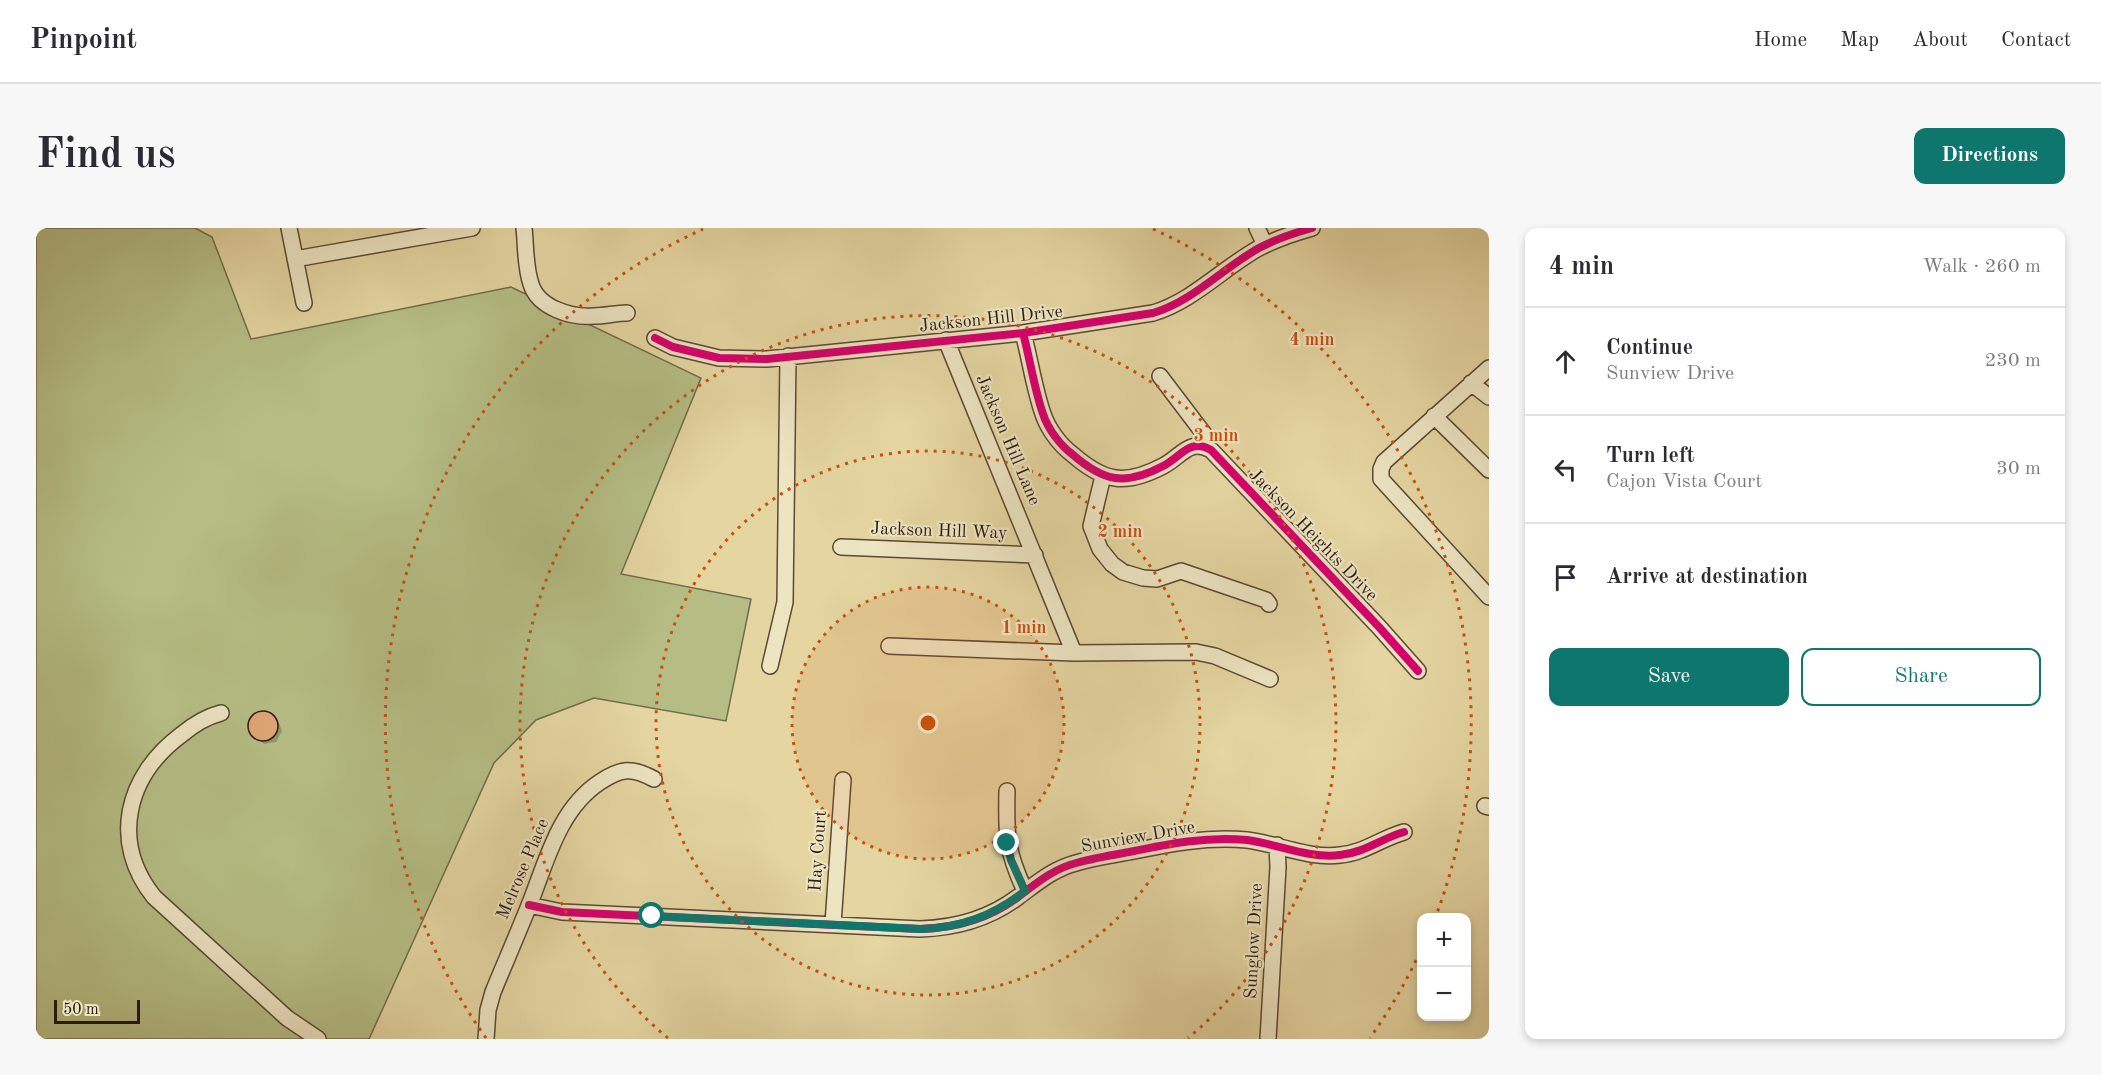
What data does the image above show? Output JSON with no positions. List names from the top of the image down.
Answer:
{
  "streets": {
    "street": [
      "Jackson Hill Drive",
      "Jackson Hill Lane",
      "Jackson Hill Way",
      "Jackson Heights Drive",
      "Sunview Drive",
      "Hay Court",
      "Melrose Place",
      "Sunglow Drive"
    ]
  },
  "crossings": [
    ["Jackson Hill Drive", "Jackson Hill Lane"],
    ["Jackson Hill Lane", "Jackson Hill Way"],
    ["Sunview Drive", "Hay Court"],
    ["Sunview Drive", "Melrose Place"],
    ["Sunview Drive", "Sunglow Drive"]
  ],
  "scale_bar": "50 m",
  "page": {
    "header": "Pinpoint",
    "nav": [
      "Home",
      "Map",
      "About",
      "Contact"
    ],
    "buttons": [
      "Directions",
      ["Save", "Share"]
    ],
    "title": "Find us",
    "heading": ["4 min", "Walk · 260 m"],
    "list": [
      ["Continue", "Sunview Drive", "230 m"],
      ["Turn left", "Cajon Vista Court", "30 m"],
      "Arrive at destination"
    ],
    "map_buttons": ["+", "−"],
    "scale": "50 m"
  },
  "rings": [
    "4 min",
    "3 min",
    "2 min",
    "1 min"
  ]
}
